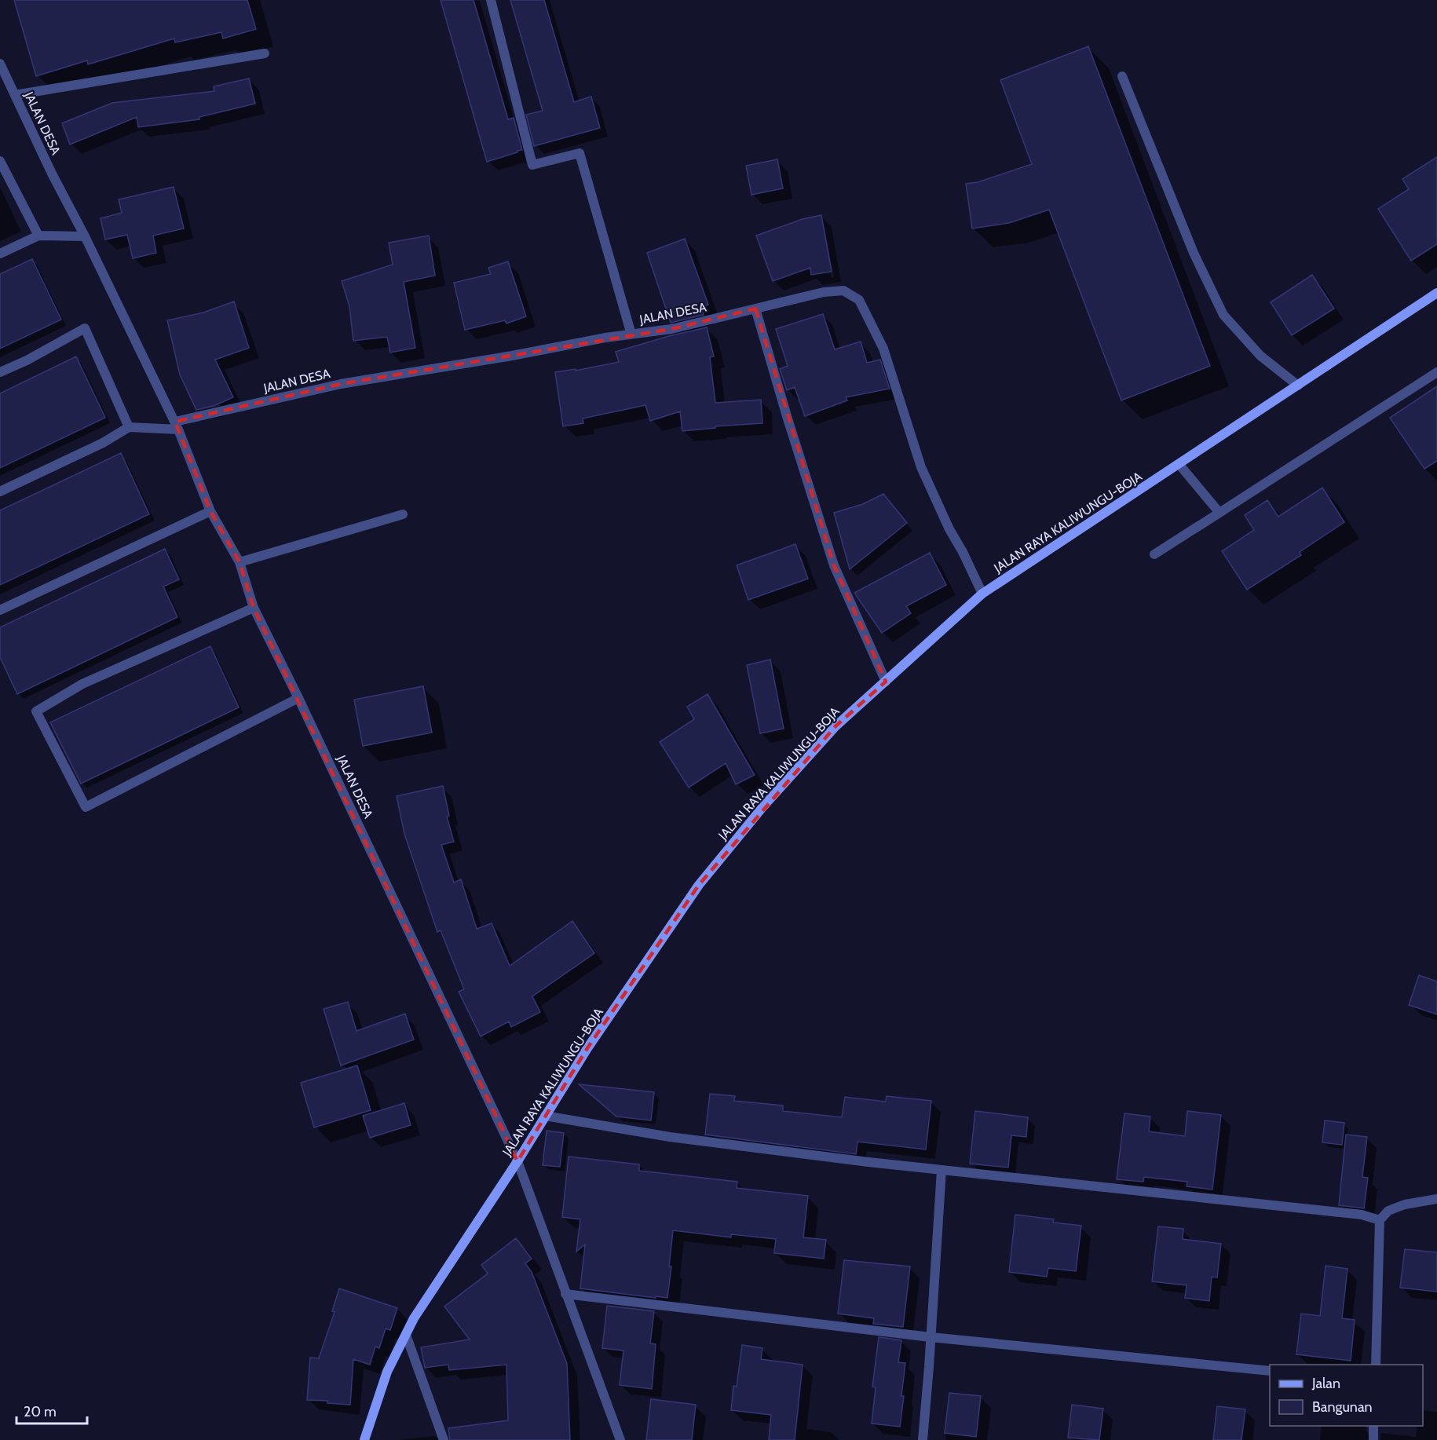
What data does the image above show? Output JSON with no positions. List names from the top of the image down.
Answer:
{
  "streets": {
    "main road": ["JALAN RAYA KALIWUNGU-BOJA"],
    "street": ["JALAN DESA"]
  },
  "crossings": [
    ["JALAN DESA", "JALAN RAYA KALIWUNGU-BOJA"]
  ],
  "legend": ["Jalan", "Bangunan"],
  "scale_bar": "20 m"
}
